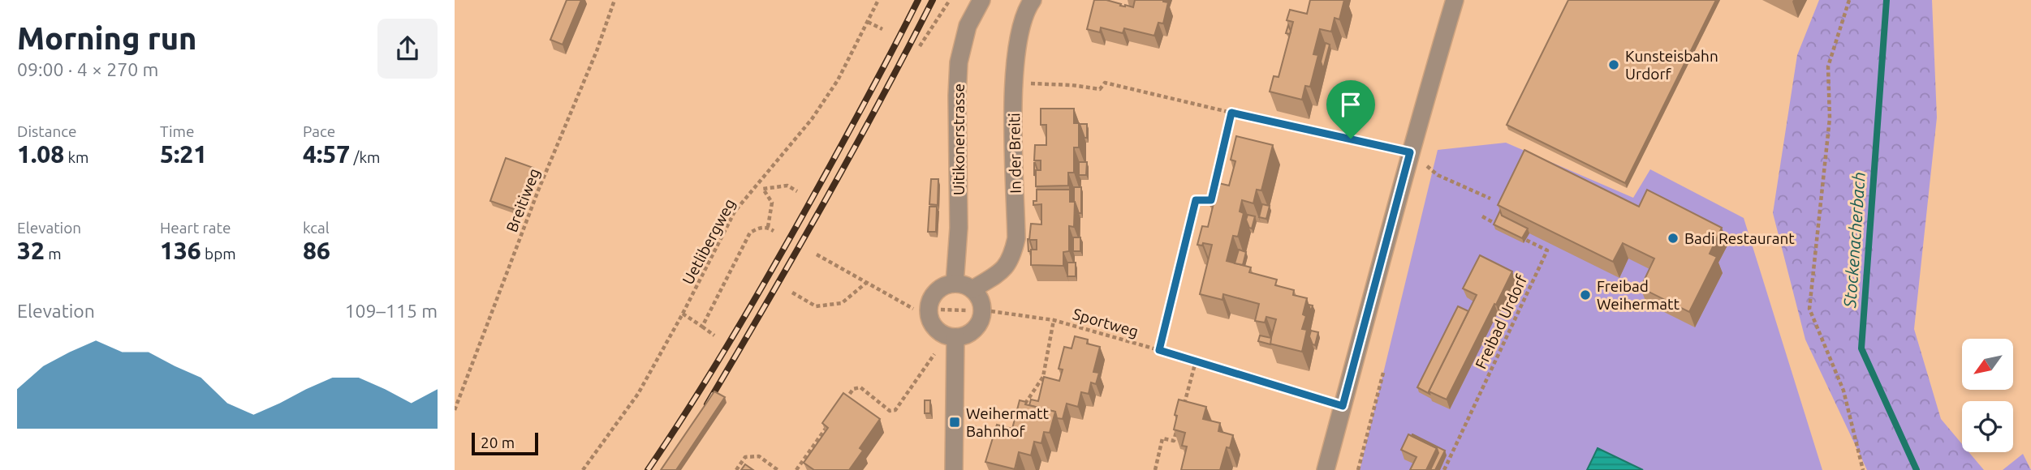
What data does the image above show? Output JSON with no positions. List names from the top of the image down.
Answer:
{
  "streets": {
    "street": ["Uitikonerstrasse", "In der Breiti"],
    "path": [
      "Breitiweg",
      "Uetlibergweg",
      "Freibad Urdorf",
      "Sportweg"
    ]
  },
  "crossings": [
    ["Uitikonerstrasse", "In der Breiti"]
  ],
  "water": ["Stockenacherbach"],
  "places": {
    "other": ["Kunsteisbahn Urdorf", "Badi Restaurant", "Freibad Weihermatt"],
    "transit": ["Weihermatt Bahnhof"]
  },
  "scale_bar": "20 m",
  "north": "bottom left",
  "page": {
    "heading": ["Morning run", "09:00 · 4 × 270 m"],
    "stats": [
      ["Distance", "1.08 km"],
      ["Time", "5:21"],
      ["Pace", "4:57 /km"],
      ["Elevation", "32 m"],
      ["Heart rate", "136 bpm"],
      ["kcal", "86"]
    ],
    "chart": ["Elevation", "109–115 m"],
    "scale": "20 m"
  }
}
